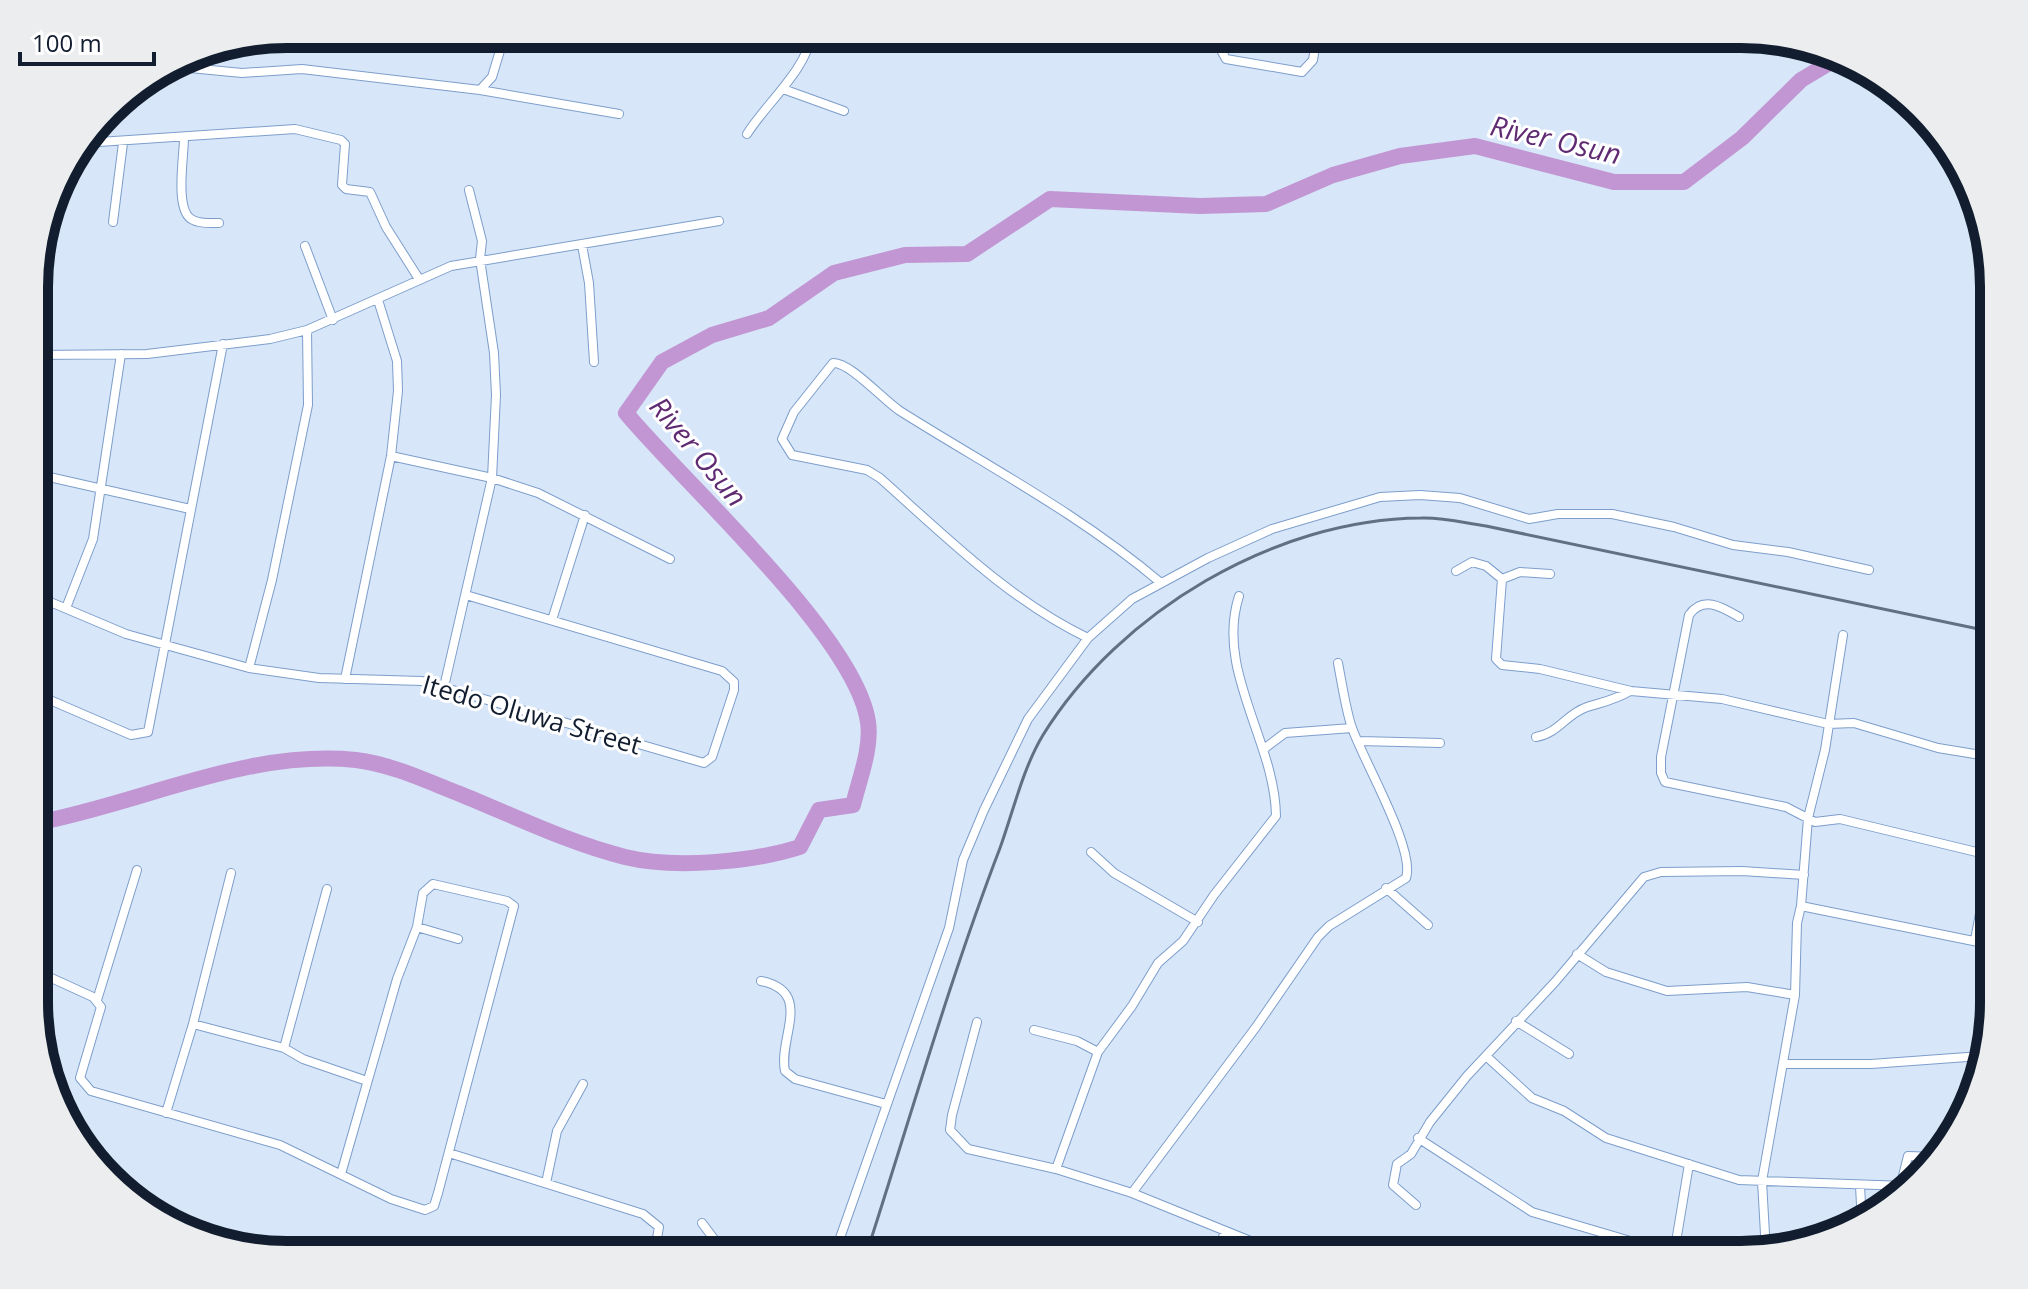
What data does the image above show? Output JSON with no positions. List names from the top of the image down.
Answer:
{
  "streets": {
    "street": ["Itedo Oluwa Street"]
  },
  "water": ["River Osun"],
  "scale_bar": "100 m"
}
